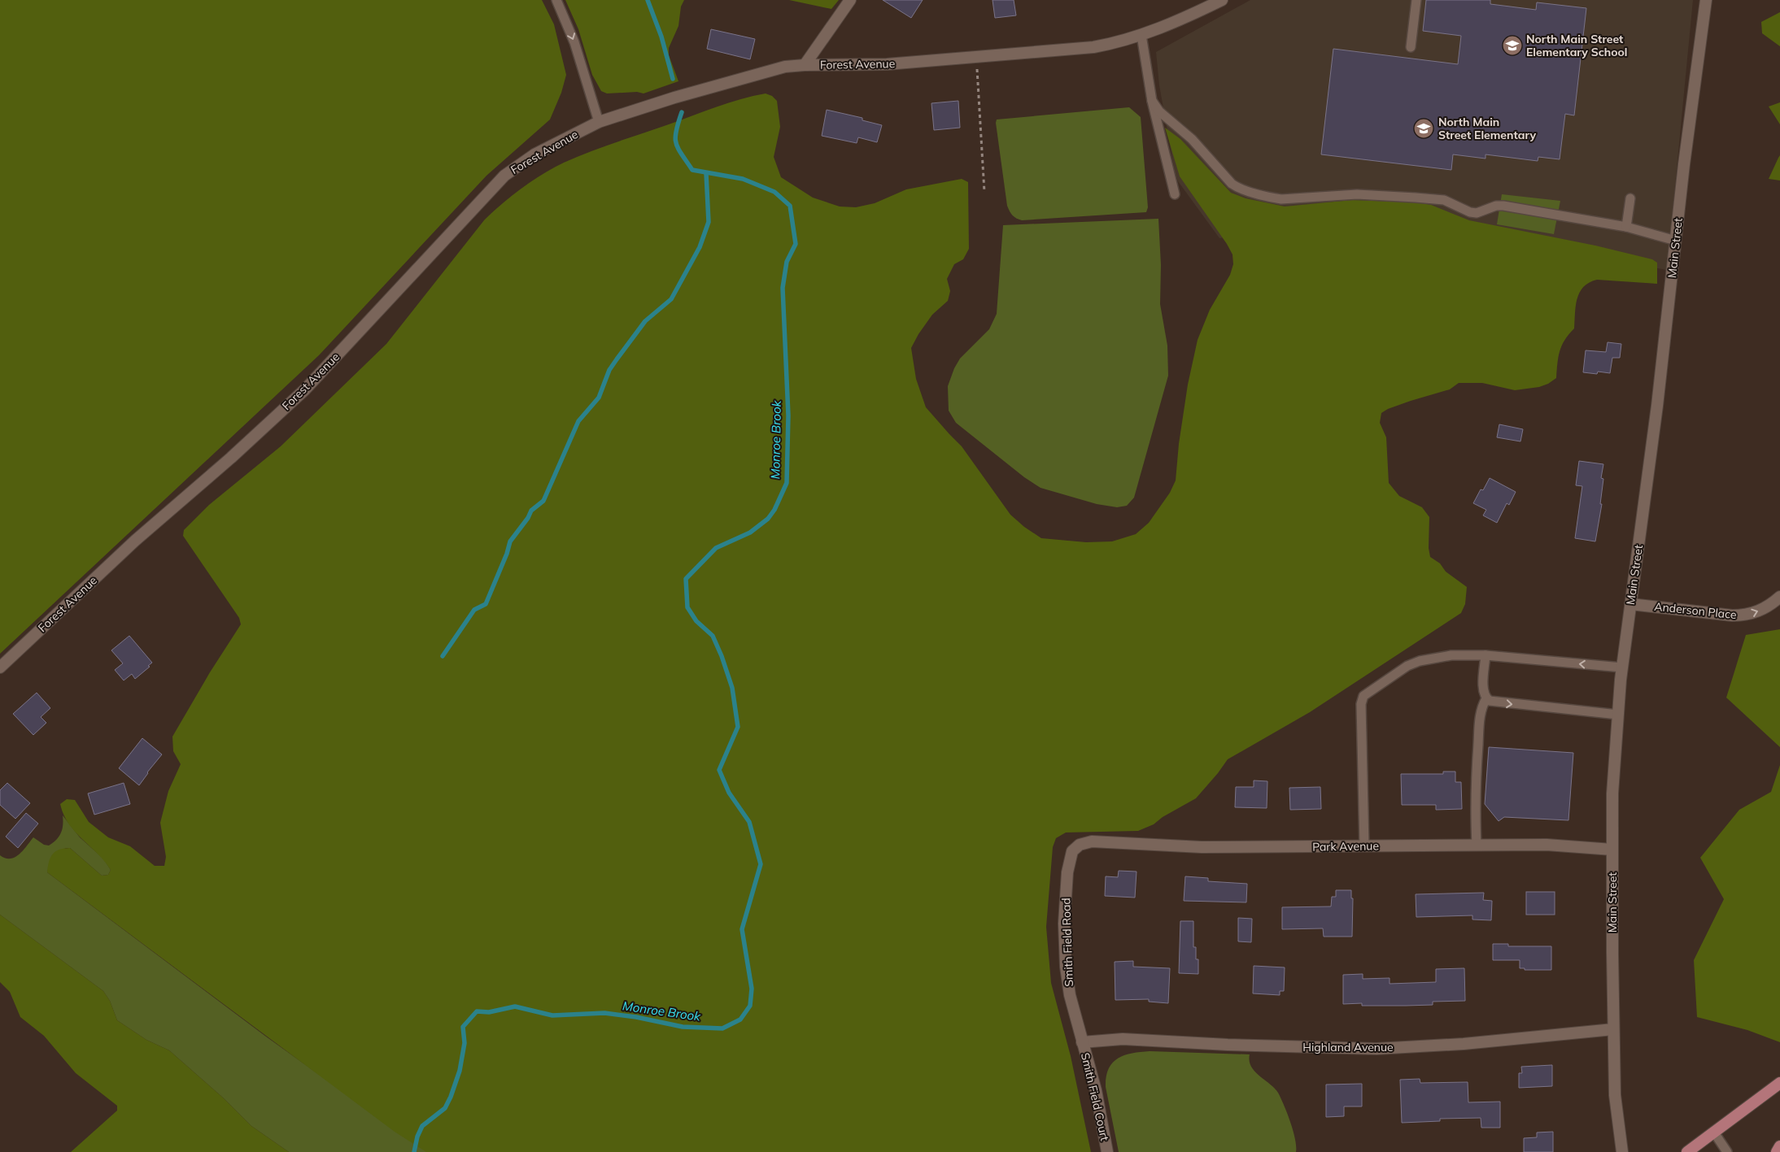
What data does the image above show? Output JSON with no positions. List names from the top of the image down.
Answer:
{
  "streets": {
    "street": [
      "Forest Avenue",
      "Main Street",
      "Anderson Place",
      "Park Avenue",
      "Smith Field Road",
      "Highland Avenue",
      "Smith Field Court"
    ]
  },
  "crossings": [
    ["Main Street", "Anderson Place"],
    ["Main Street", "Park Avenue"],
    ["Main Street", "Highland Avenue"],
    ["Park Avenue", "Smith Field Road"],
    ["Smith Field Road", "Highland Avenue"],
    ["Smith Field Road", "Smith Field Court"],
    ["Highland Avenue", "Smith Field Court"]
  ],
  "one_way": ["Anderson Place"],
  "water": ["Monroe Brook"],
  "places": {
    "school or university": ["North Main Street Elementary School", "North Main Street Elementary"]
  }
}
